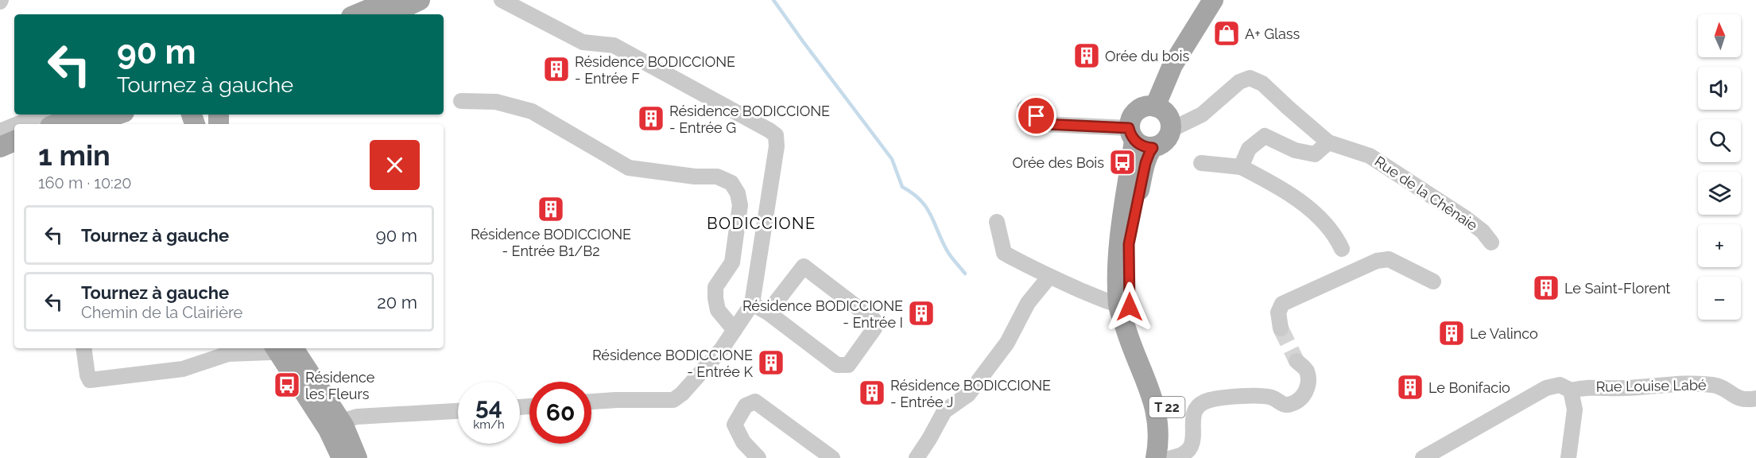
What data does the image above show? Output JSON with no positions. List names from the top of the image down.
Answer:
{
  "streets": {
    "main road": ["T 22"],
    "street": ["Rue de la Chênaie", "Rue Louise Labé"]
  },
  "crossings": [
    ["Rue de la Chênaie", "T 22"]
  ],
  "districts": ["BODICCIONE"],
  "places": {
    "shop": ["A+ Glass"],
    "building": [
      "Orée du bois",
      "Résidence BODICCIONE - Entrée F",
      "Résidence BODICCIONE - Entrée G",
      "Résidence BODICCIONE - Entrée B1/B2",
      "Le Saint-Florent",
      "Résidence BODICCIONE - Entrée I",
      "Le Valinco",
      "Résidence BODICCIONE - Entrée K",
      "Le Bonifacio",
      "Résidence BODICCIONE - Entrée J"
    ],
    "bus stop": ["Orée des Bois", "Résidence les Fleurs"]
  },
  "north": "top",
  "page": {
    "map_buttons": ["+", "−"],
    "turn": ["90 m", "Tournez à gauche"],
    "heading": ["1 min", "160 m · 10:20"],
    "list": [
      {
        "name": "Tournez à gauche",
        "value": "90 m"
      },
      {
        "name": "Tournez à gauche",
        "note": "Chemin de la Clairière",
        "value": "20 m"
      }
    ],
    "speed": "54 km/h",
    "limit": "60"
  }
}
